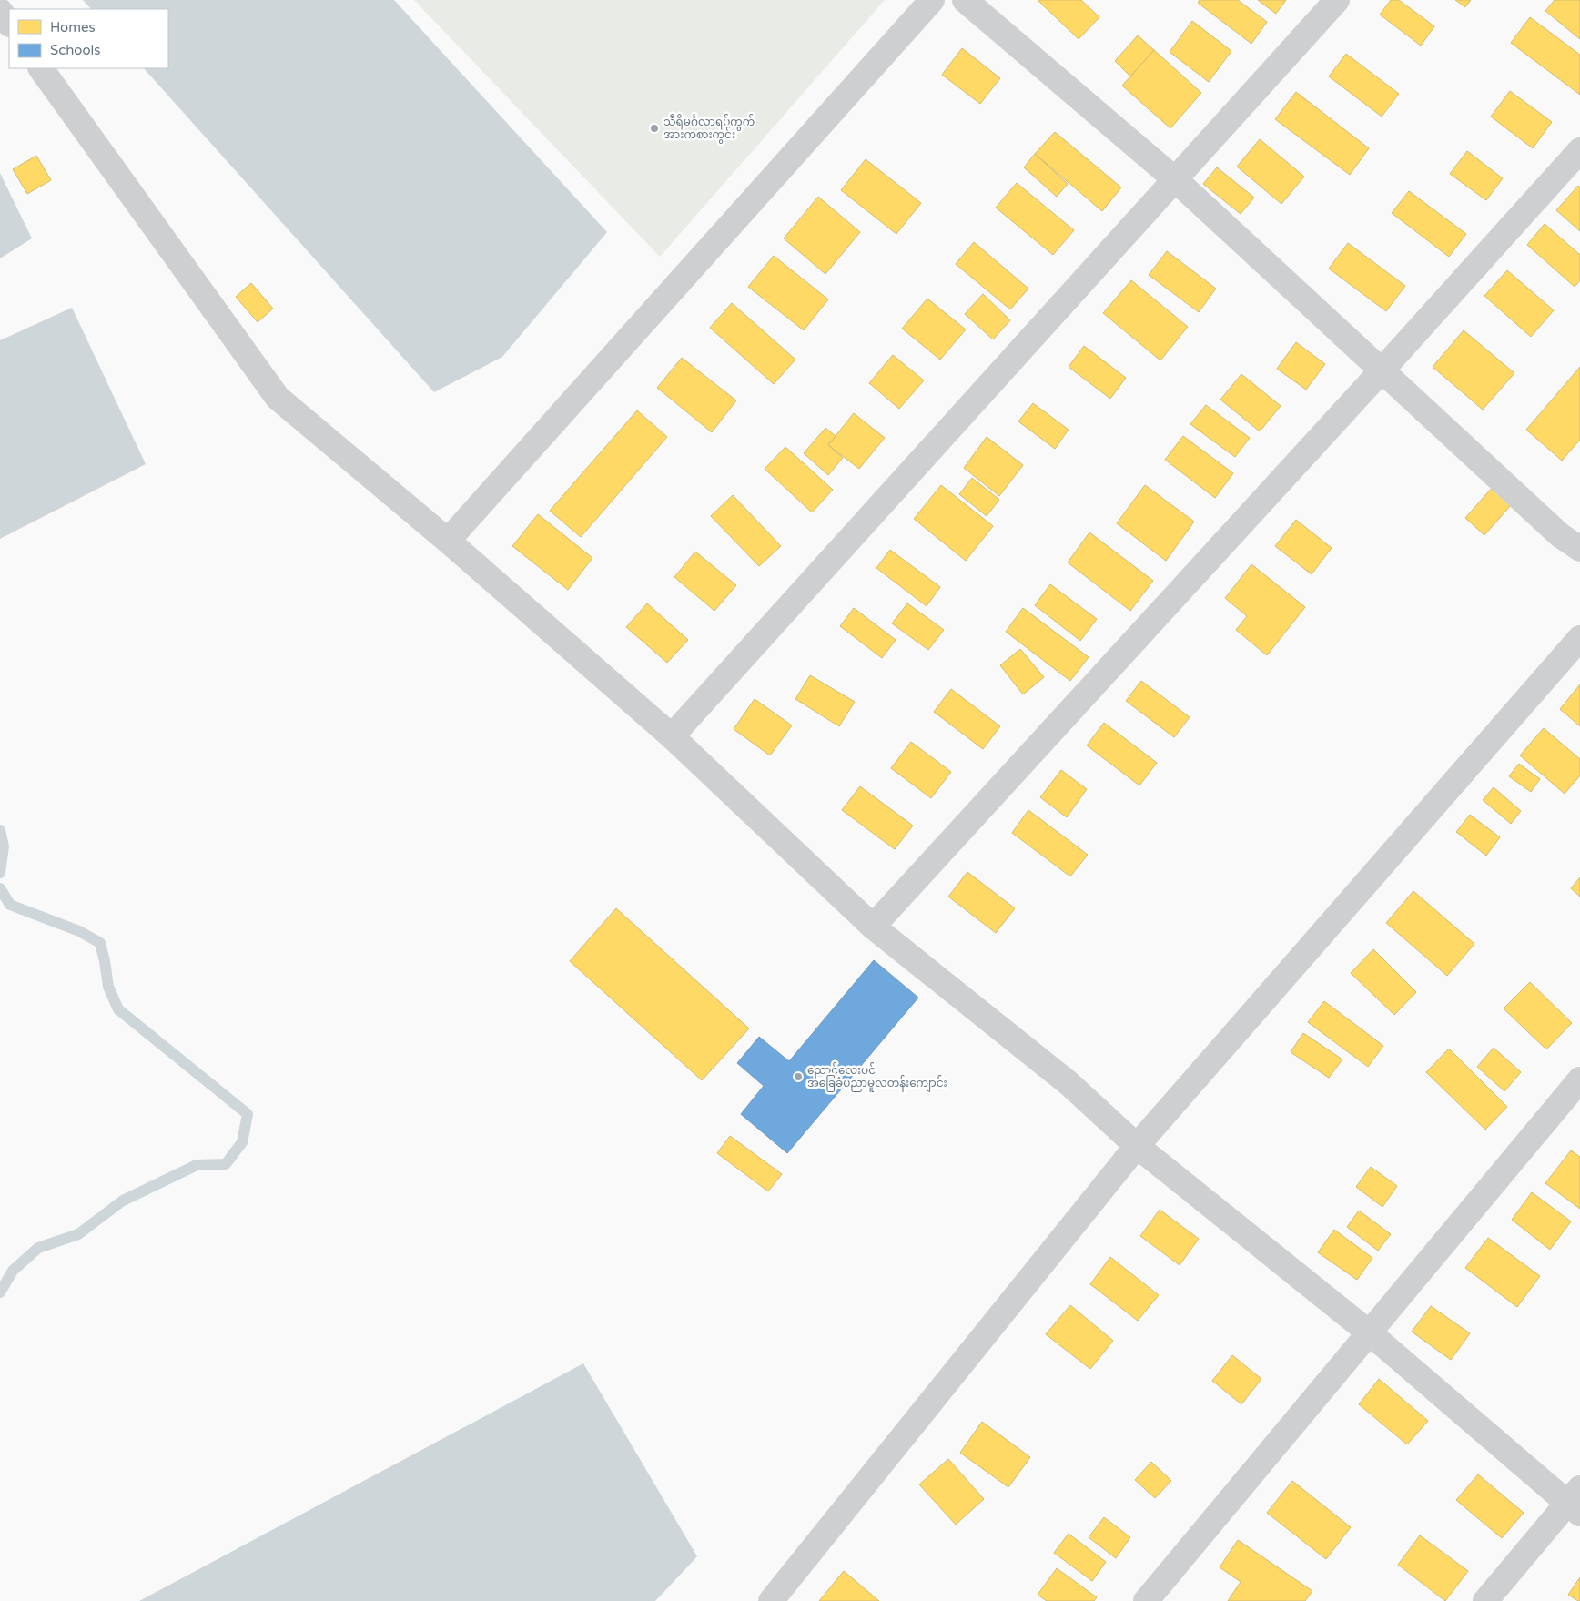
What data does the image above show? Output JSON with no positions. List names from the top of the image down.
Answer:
{
  "places": ["သီရိမင်္ဂလာရပ်ကွက် အားကစားကွင်း", "ညောင်လေးပင် အခြေခံပညာမူလတန်းကျောင်း"],
  "legend": ["Homes", "Schools"]
}
